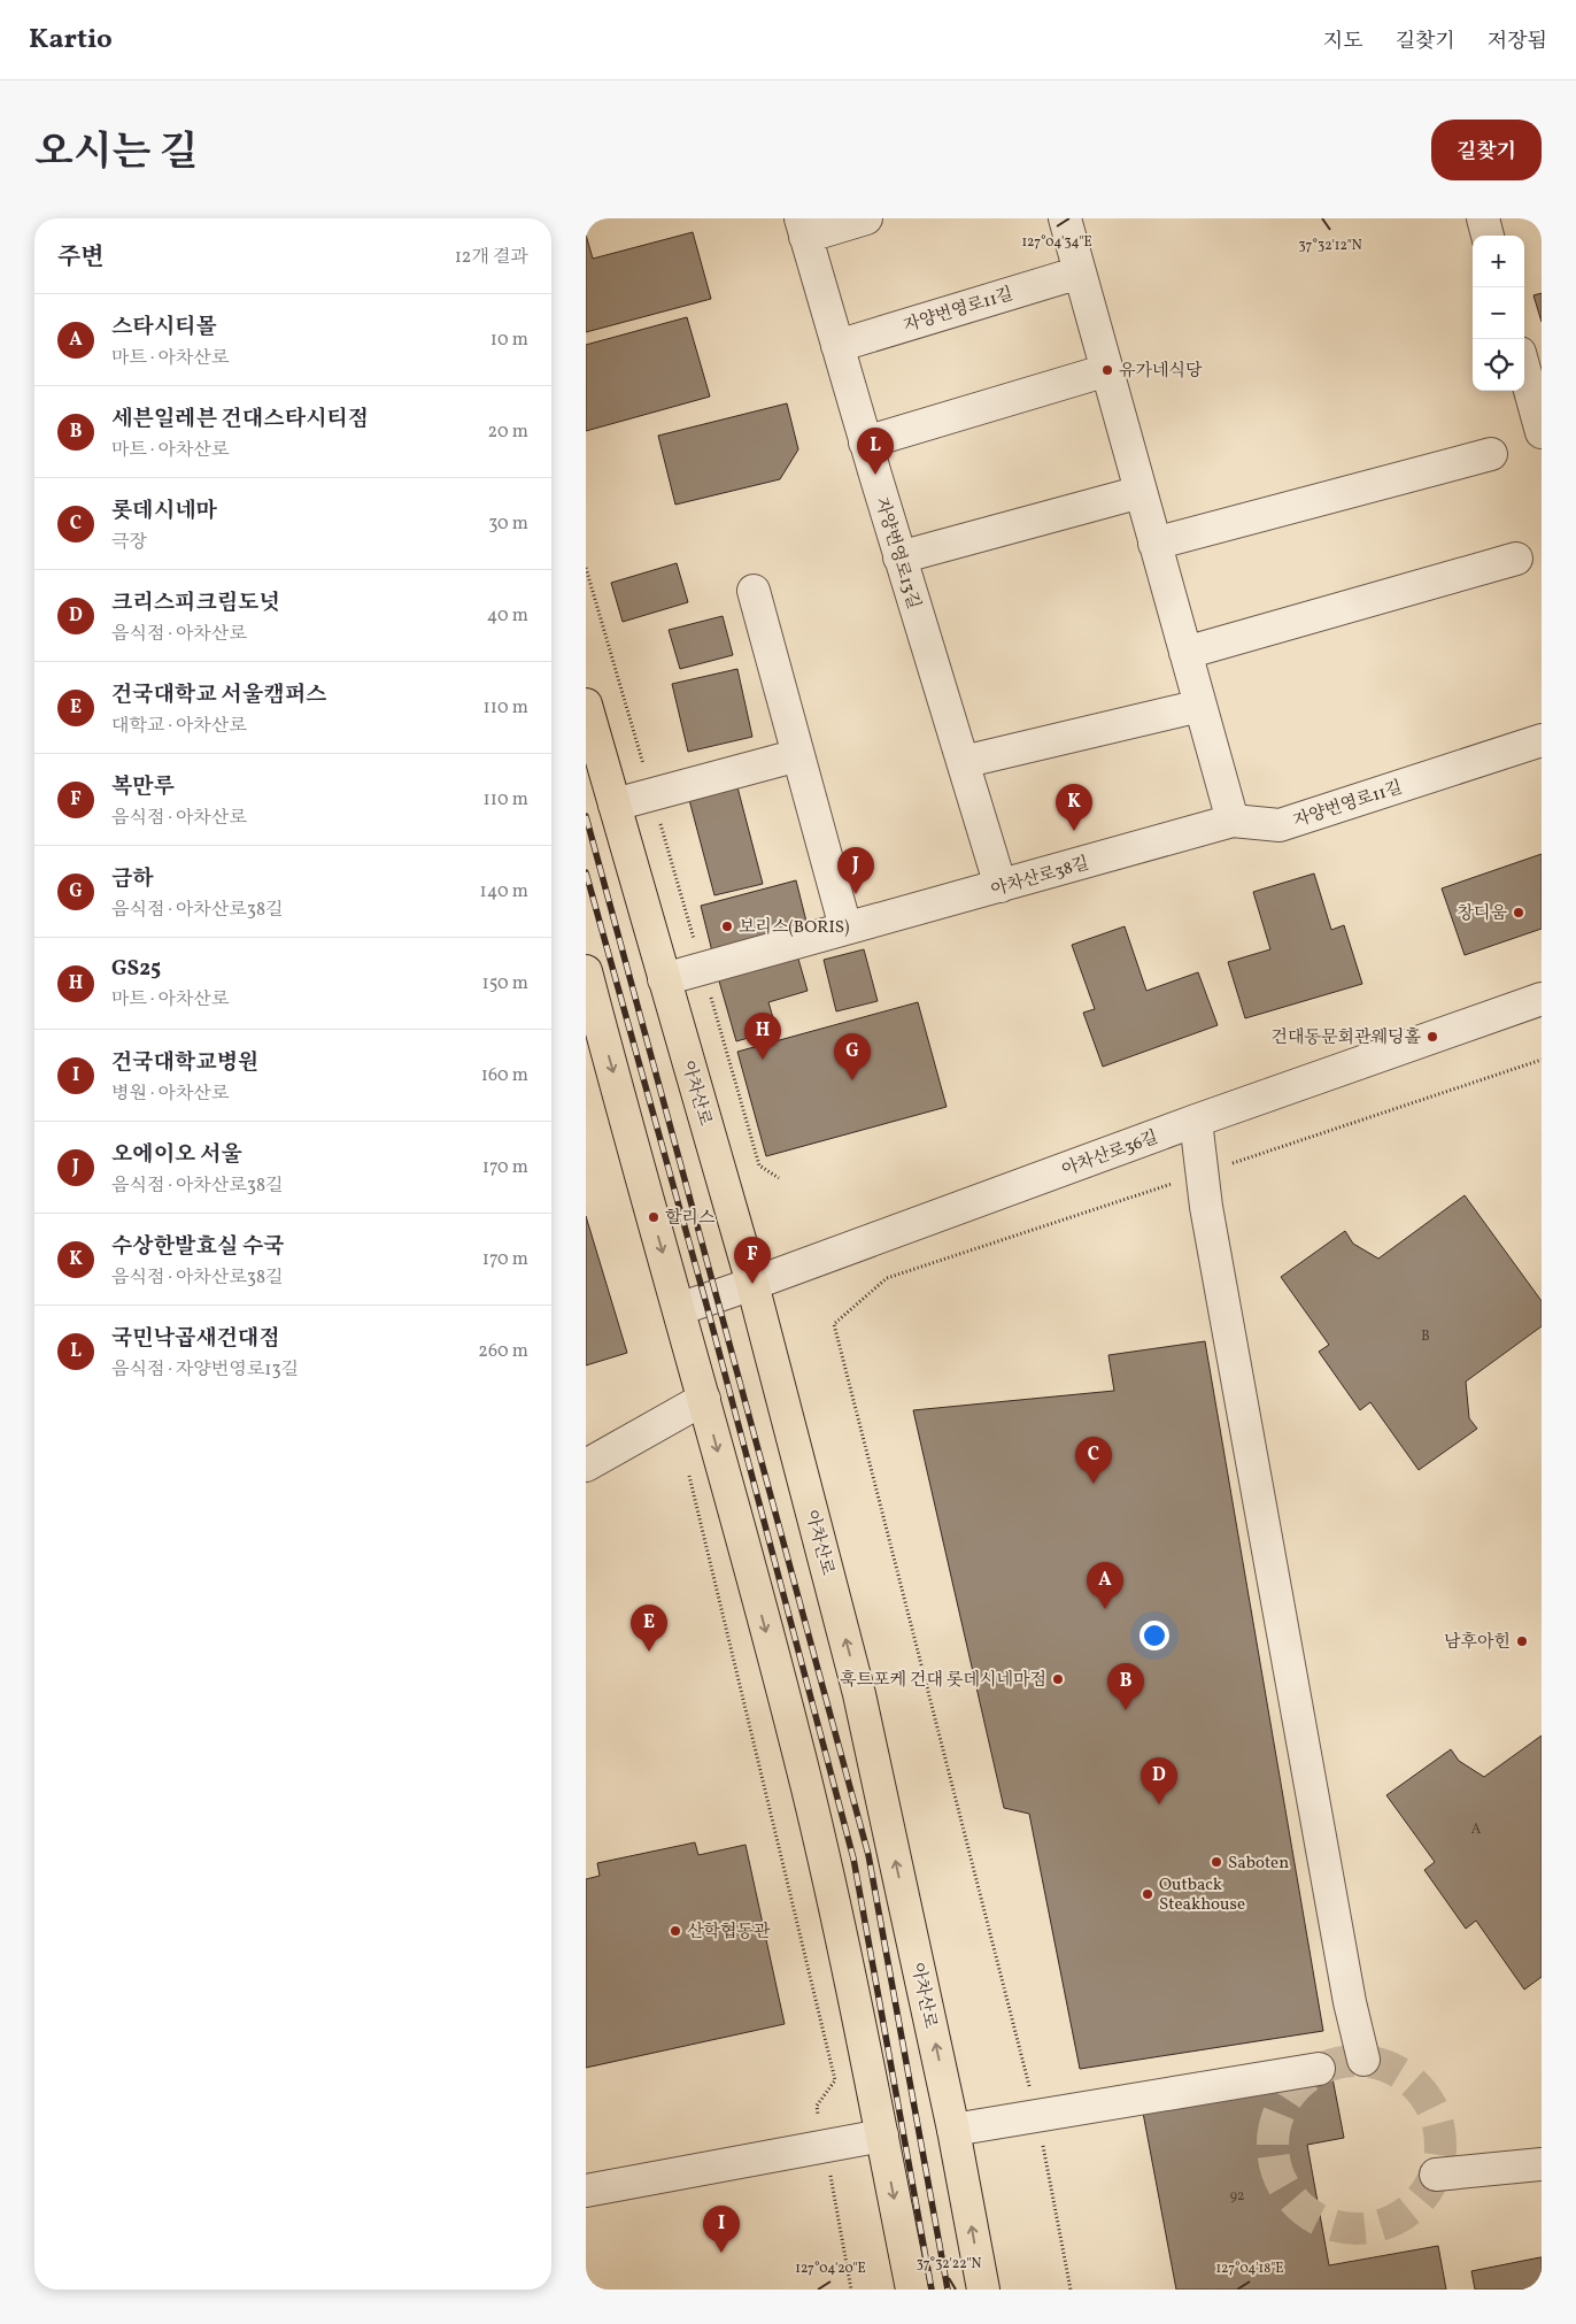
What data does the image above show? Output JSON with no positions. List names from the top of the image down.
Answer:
{
  "streets": {
    "main road": ["아차산로"],
    "street": [
      "자양번영로11길",
      "자양번영로13길",
      "아차산로38길",
      "아차산로36길"
    ]
  },
  "crossings": [
    ["자양번영로11길", "자양번영로13길"],
    ["자양번영로11길", "아차산로38길"],
    ["자양번영로13길", "아차산로38길"],
    ["아차산로38길", "아차산로"],
    ["아차산로", "아차산로36길"]
  ],
  "places": [
    "유가네식당",
    "창디움",
    "보리스(BORIS)",
    "건대동문회관웨딩홀",
    "할리스",
    "남후아힌",
    "훅트포케 건대 롯데시네마점",
    "Saboten",
    "Outback Steakhouse",
    "산학협동관"
  ],
  "house_numbers": ["B", "A", "92"],
  "page": {
    "header": "Kartio",
    "nav": ["지도", "길찾기", "저장됨"],
    "title": "오시는 길",
    "buttons": "길찾기",
    "heading": ["주변", "12개 결과"],
    "map_buttons": ["+", "−"],
    "list": [
      {
        "mark": "A",
        "name": "스타시티몰",
        "note": "마트 · 아차산로",
        "value": "10 m"
      },
      {
        "mark": "B",
        "name": "세븐일레븐 건대스타시티점",
        "note": "마트 · 아차산로",
        "value": "20 m"
      },
      {
        "mark": "C",
        "name": "롯데시네마",
        "note": "극장",
        "value": "30 m"
      },
      {
        "mark": "D",
        "name": "크리스피크림도넛",
        "note": "음식점 · 아차산로",
        "value": "40 m"
      },
      {
        "mark": "E",
        "name": "건국대학교 서울캠퍼스",
        "note": "대학교 · 아차산로",
        "value": "110 m"
      },
      {
        "mark": "F",
        "name": "복만루",
        "note": "음식점 · 아차산로",
        "value": "110 m"
      },
      {
        "mark": "G",
        "name": "금하",
        "note": "음식점 · 아차산로38길",
        "value": "140 m"
      },
      {
        "mark": "H",
        "name": "GS25",
        "note": "마트 · 아차산로",
        "value": "150 m"
      },
      {
        "mark": "I",
        "name": "건국대학교병원",
        "note": "병원 · 아차산로",
        "value": "160 m"
      },
      {
        "mark": "J",
        "name": "오에이오 서울",
        "note": "음식점 · 아차산로38길",
        "value": "170 m"
      },
      {
        "mark": "K",
        "name": "수상한발효실 수국",
        "note": "음식점 · 아차산로38길",
        "value": "170 m"
      },
      {
        "mark": "L",
        "name": "국민낙곱새건대점",
        "note": "음식점 · 자양번영로13길",
        "value": "260 m"
      }
    ],
    "pins": [
      "L",
      "K",
      "J",
      "H",
      "G",
      "F",
      "C",
      "A",
      "E",
      "B",
      "D",
      "I"
    ]
  },
  "coordinates": [
    "127°04'34\"E",
    "37°32'12\"N",
    "37°32'22\"N",
    "127°04'20\"E",
    "127°04'18\"E"
  ]
}
